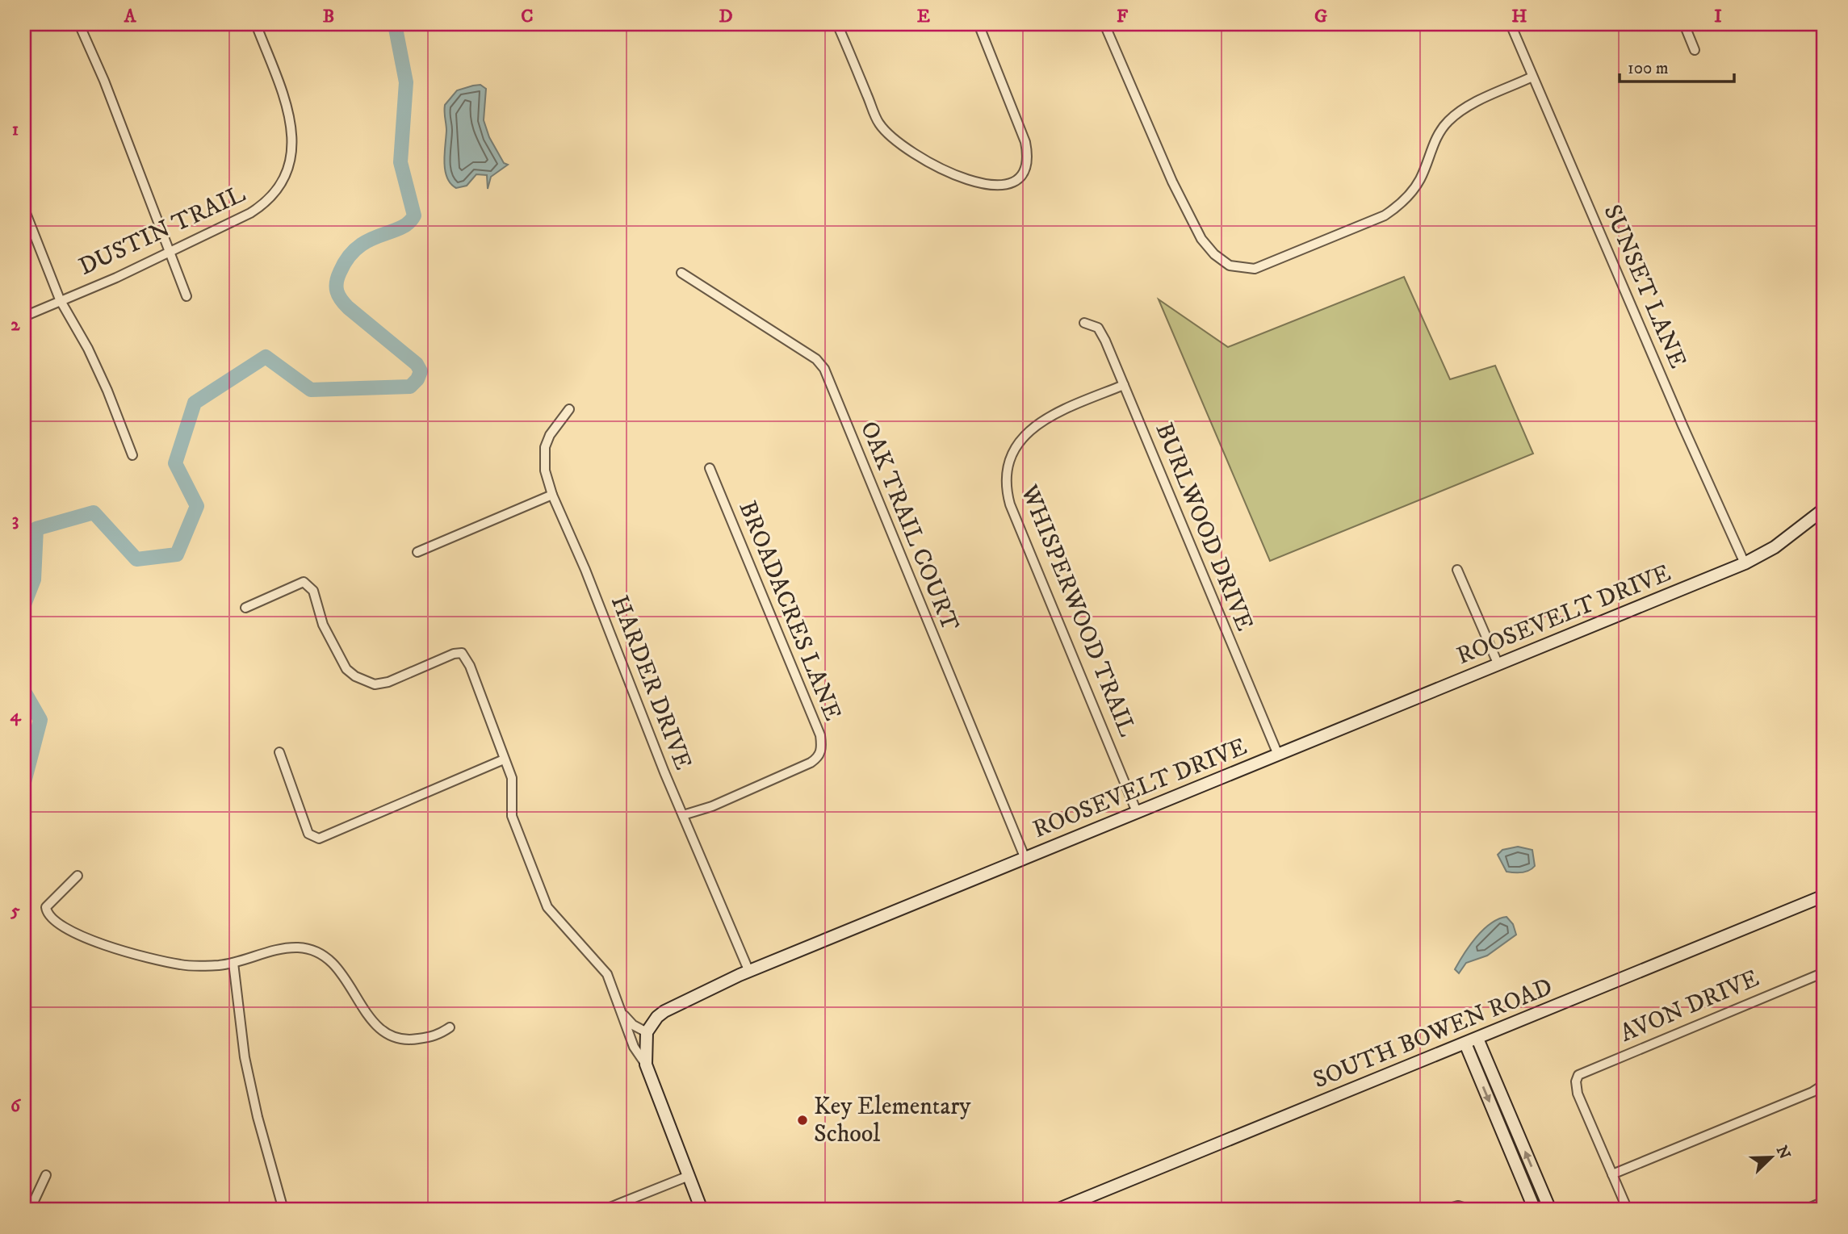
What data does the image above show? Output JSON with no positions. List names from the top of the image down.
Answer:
{
  "streets": {
    "street": [
      "DUSTIN TRAIL",
      "SUNSET LANE",
      "OAK TRAIL COURT",
      "BURLWOOD DRIVE",
      "BROADACRES LANE",
      "WHISPERWOOD TRAIL",
      "ROOSEVELT DRIVE",
      "HARDER DRIVE",
      "AVON DRIVE",
      "SOUTH BOWEN ROAD"
    ]
  },
  "crossings": [
    ["SUNSET LANE", "ROOSEVELT DRIVE"],
    ["OAK TRAIL COURT", "ROOSEVELT DRIVE"],
    ["BURLWOOD DRIVE", "WHISPERWOOD TRAIL"],
    ["BURLWOOD DRIVE", "ROOSEVELT DRIVE"],
    ["BROADACRES LANE", "HARDER DRIVE"],
    ["WHISPERWOOD TRAIL", "ROOSEVELT DRIVE"],
    ["ROOSEVELT DRIVE", "HARDER DRIVE"]
  ],
  "places": ["Key Elementary School"],
  "scale_bar": "100 m",
  "north": "top right",
  "grid": {
    "columns": [
      "A",
      "B",
      "C",
      "D",
      "E",
      "F",
      "G",
      "H",
      "I"
    ],
    "rows": [
      "1",
      "2",
      "3",
      "4",
      "5",
      "6"
    ]
  }
}
